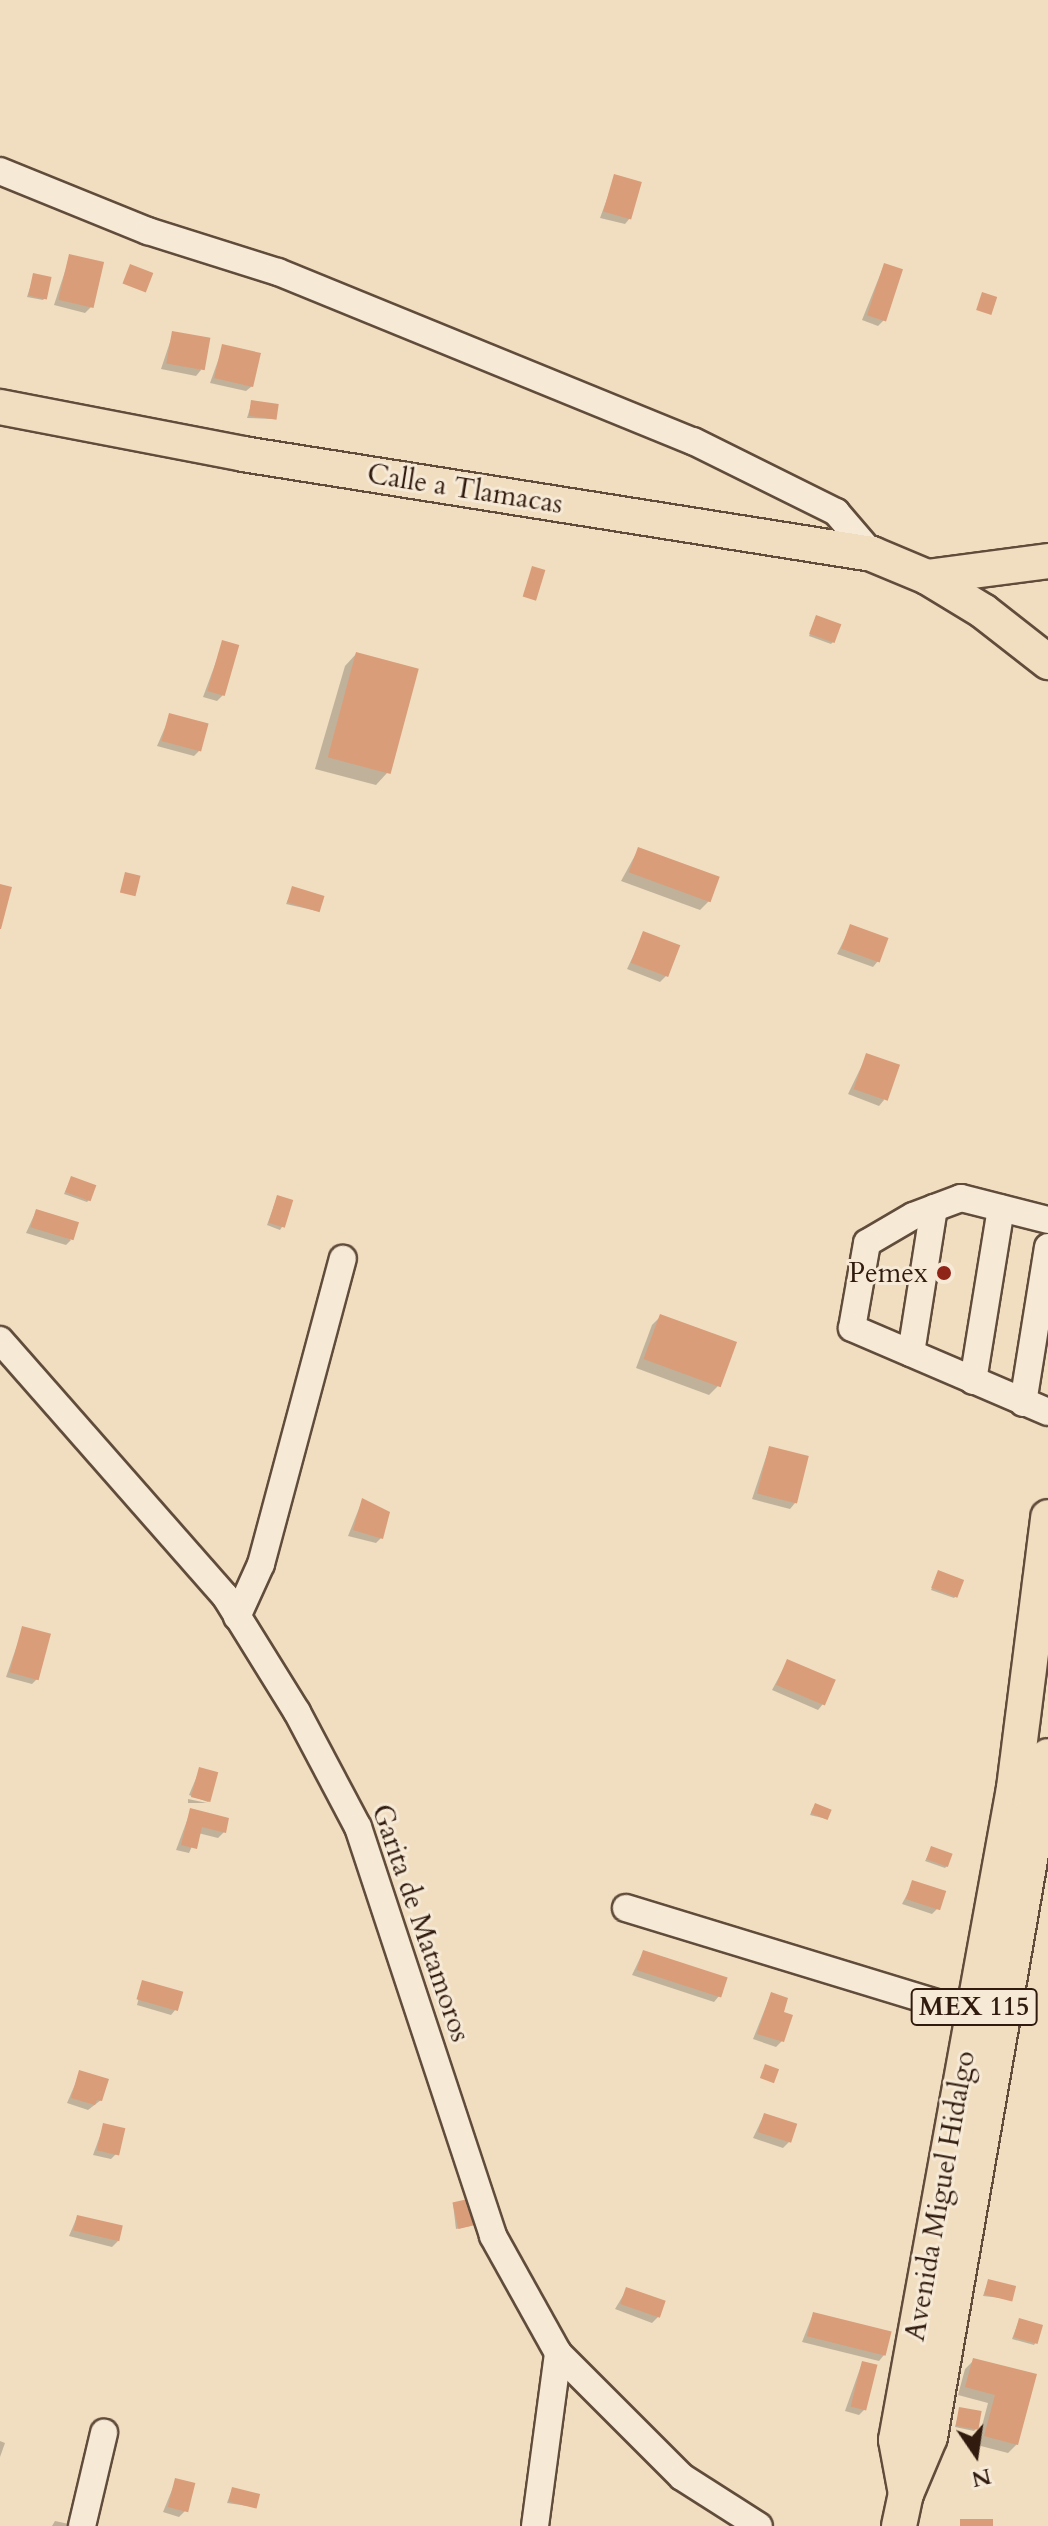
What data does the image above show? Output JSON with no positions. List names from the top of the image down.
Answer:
{
  "streets": {
    "main road": ["Calle a Tlamacas", "MEX 115", "Avenida Miguel Hidalgo"],
    "street": ["Garita de Matamoros"]
  },
  "places": ["Pemex"],
  "north": "bottom"
}
